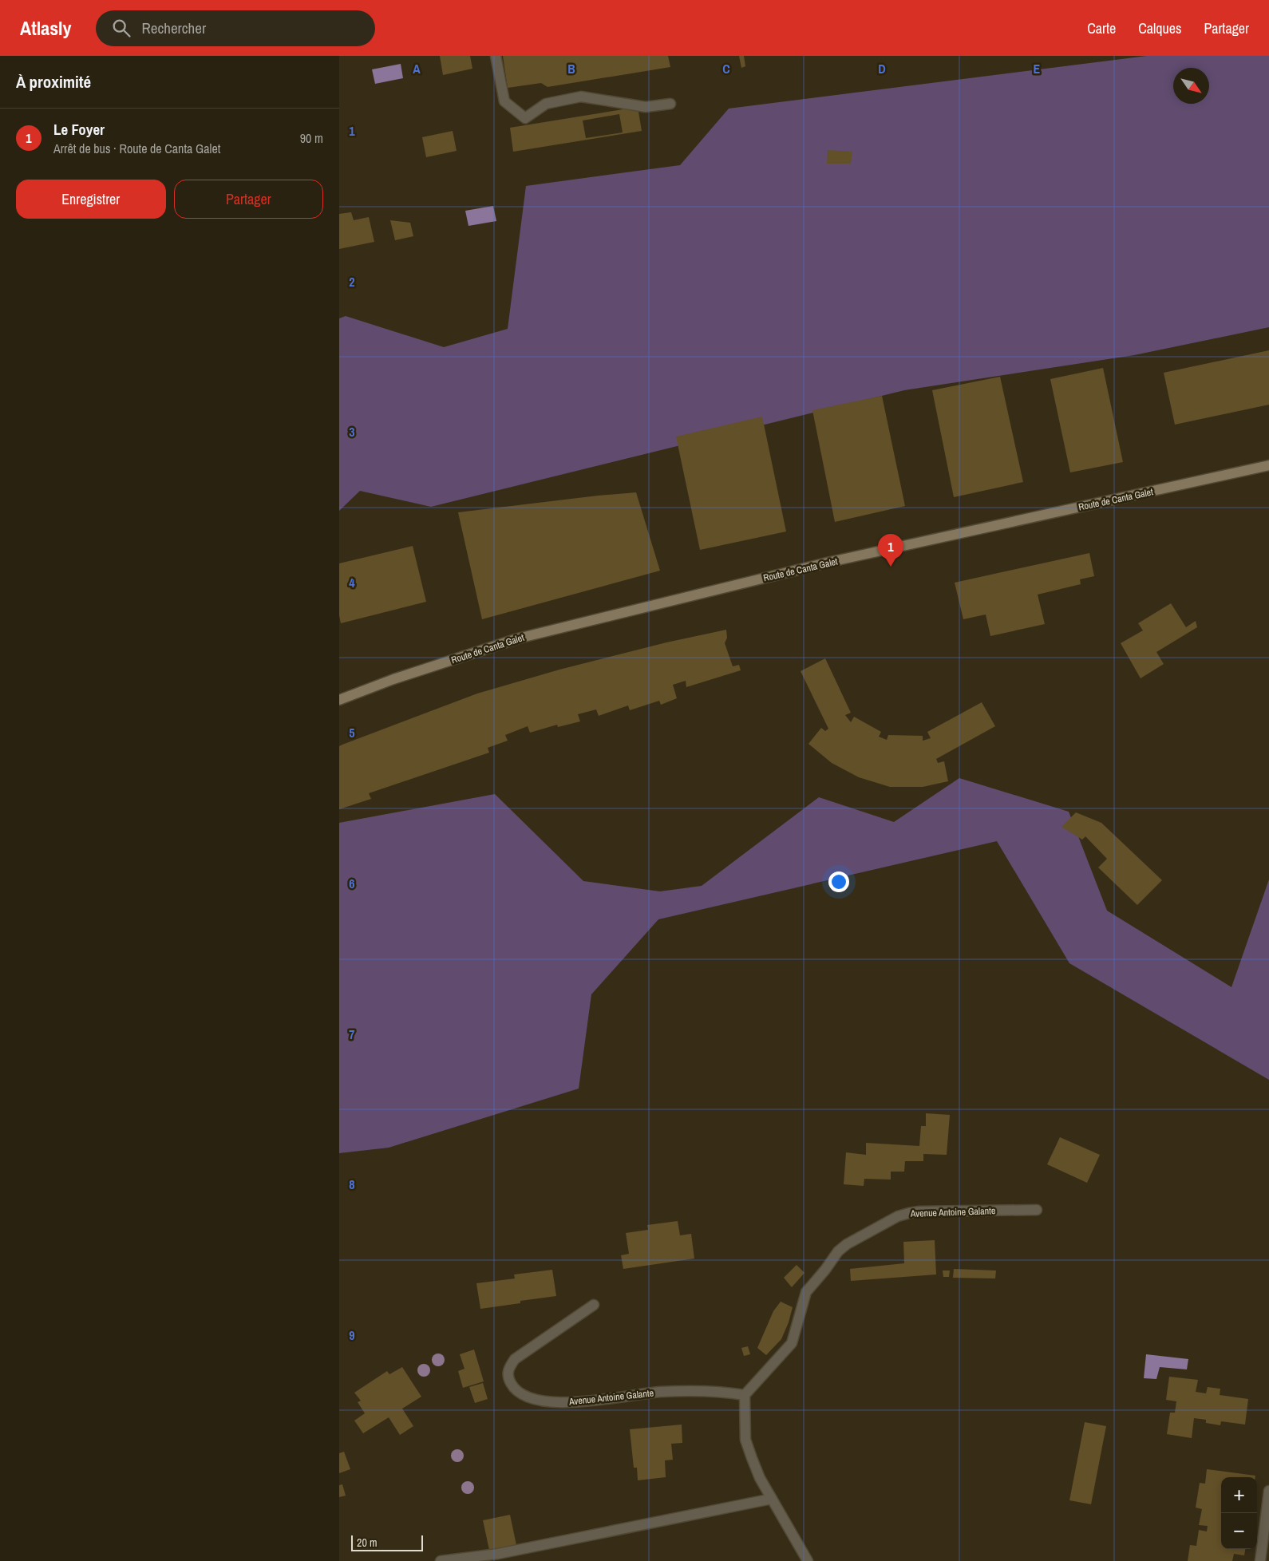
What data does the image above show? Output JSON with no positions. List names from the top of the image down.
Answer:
{
  "streets": {
    "main road": ["Route de Canta Galet"],
    "street": ["Avenue Antoine Galante"]
  },
  "scale_bar": "20 m",
  "north": "bottom right",
  "page": {
    "header": "Atlasly",
    "search": "Rechercher",
    "nav": ["Carte", "Calques", "Partager"],
    "heading": "À proximité",
    "list": [
      {
        "mark": "1",
        "name": "Le Foyer",
        "note": "Arrêt de bus · Route de Canta Galet",
        "value": "90 m"
      }
    ],
    "buttons": ["Enregistrer", "Partager"],
    "pins": "1",
    "map_buttons": ["+", "−"],
    "scale": "20 m"
  },
  "grid": {
    "columns": [
      "A",
      "B",
      "C",
      "D",
      "E"
    ],
    "rows": [
      "1",
      "2",
      "3",
      "4",
      "5",
      "6",
      "7",
      "8",
      "9"
    ]
  }
}
